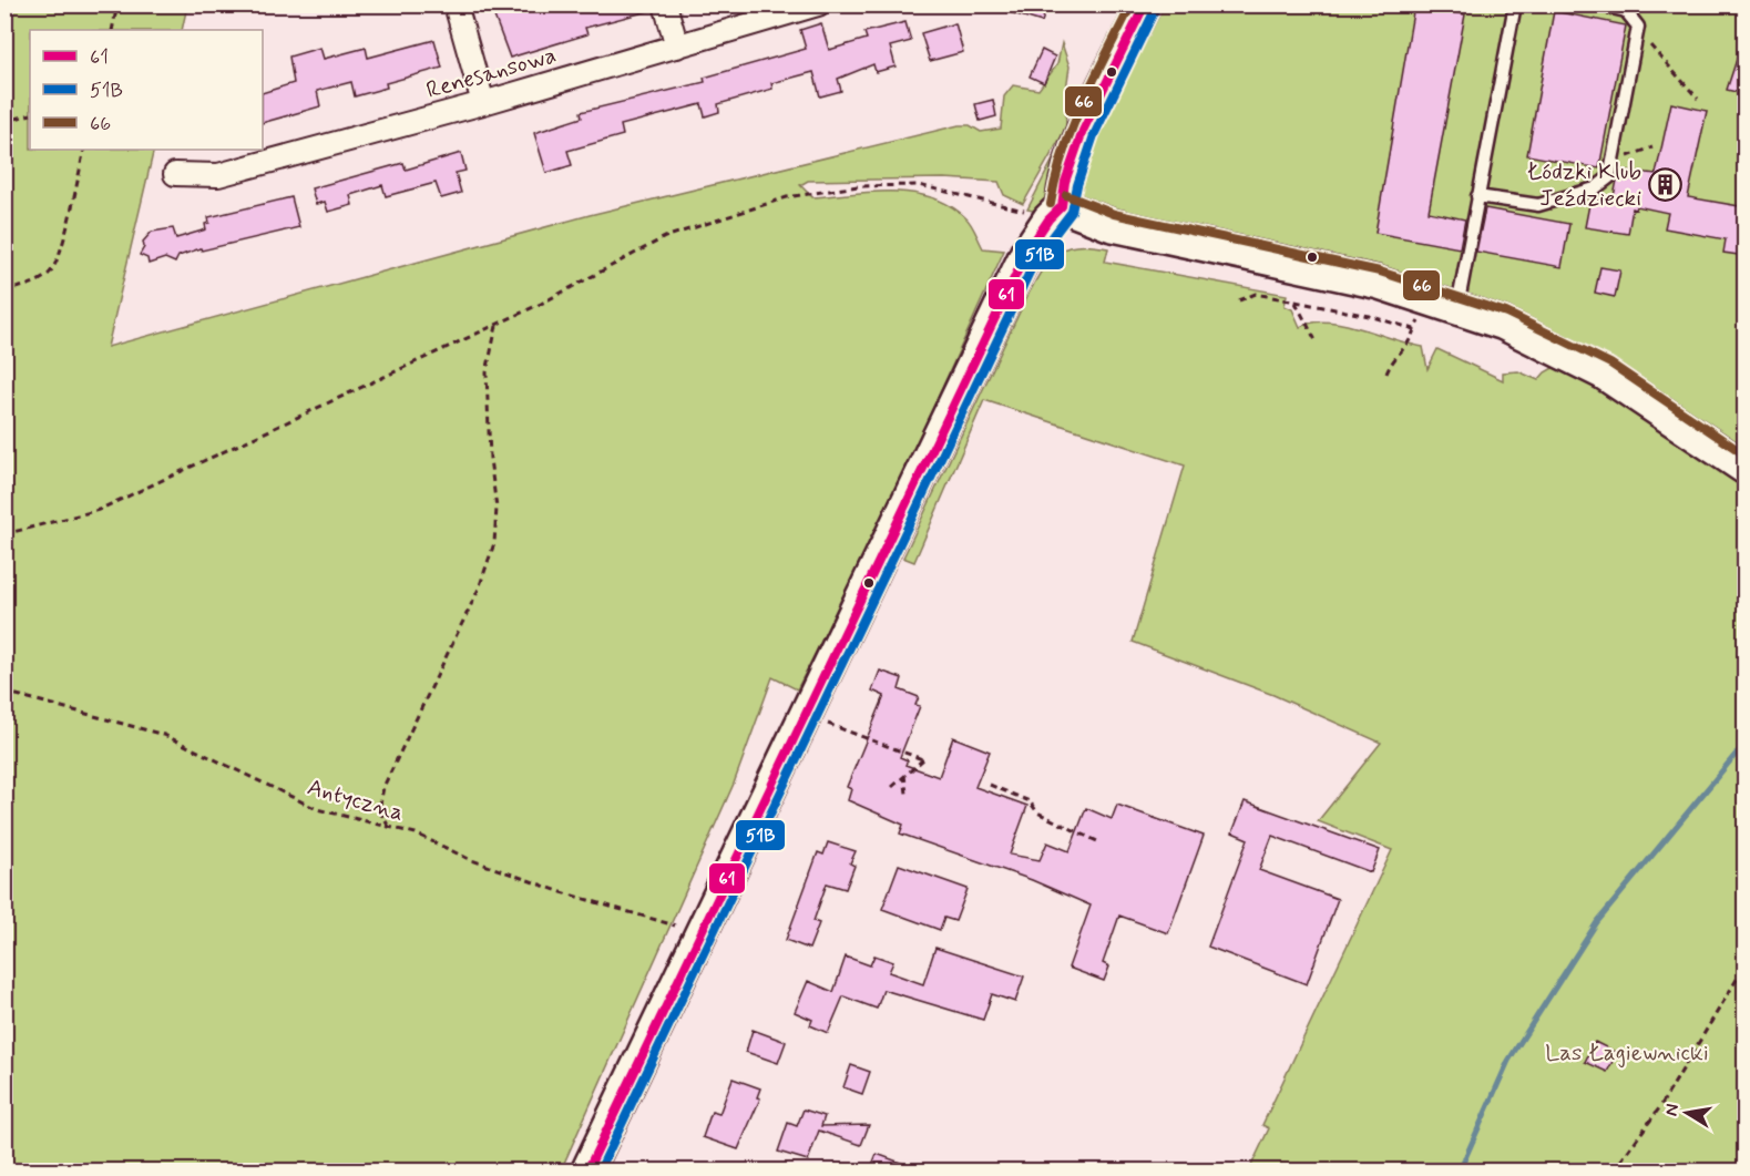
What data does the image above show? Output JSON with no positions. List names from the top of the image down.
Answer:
{
  "streets": {
    "street": ["Renesansowa"],
    "path": ["Antyczna"]
  },
  "parks": ["Las Łagiewnicki"],
  "places": {
    "building": ["Łódzki Klub Jeździecki"]
  },
  "lines": ["transit line 61", "transit line 66", "transit line 51B"],
  "legend": ["61", "51B", "66"],
  "north": "left"
}
